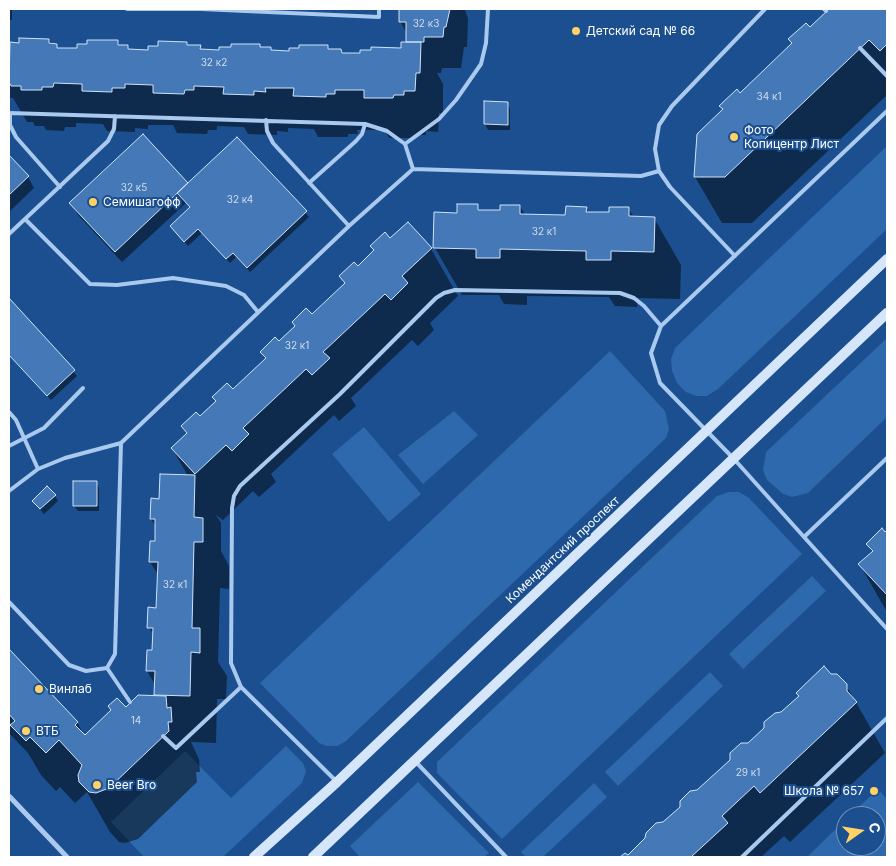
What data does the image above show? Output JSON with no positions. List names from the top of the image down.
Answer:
{
  "streets": {
    "main road": ["Комендантский проспект"]
  },
  "places": [
    "Детский сад № 66",
    "Фото Копицентр Лист",
    "Семишагофф",
    "Винлаб",
    "ВТБ",
    "Beer Bro",
    "Школа № 657"
  ],
  "house_numbers": [
    "32 к3",
    "32 к2",
    "34 к1",
    "32 к5",
    "32 к4",
    "32 к1",
    "32 к1",
    "32 к1",
    "14",
    "29 к1"
  ],
  "north": "right"
}
